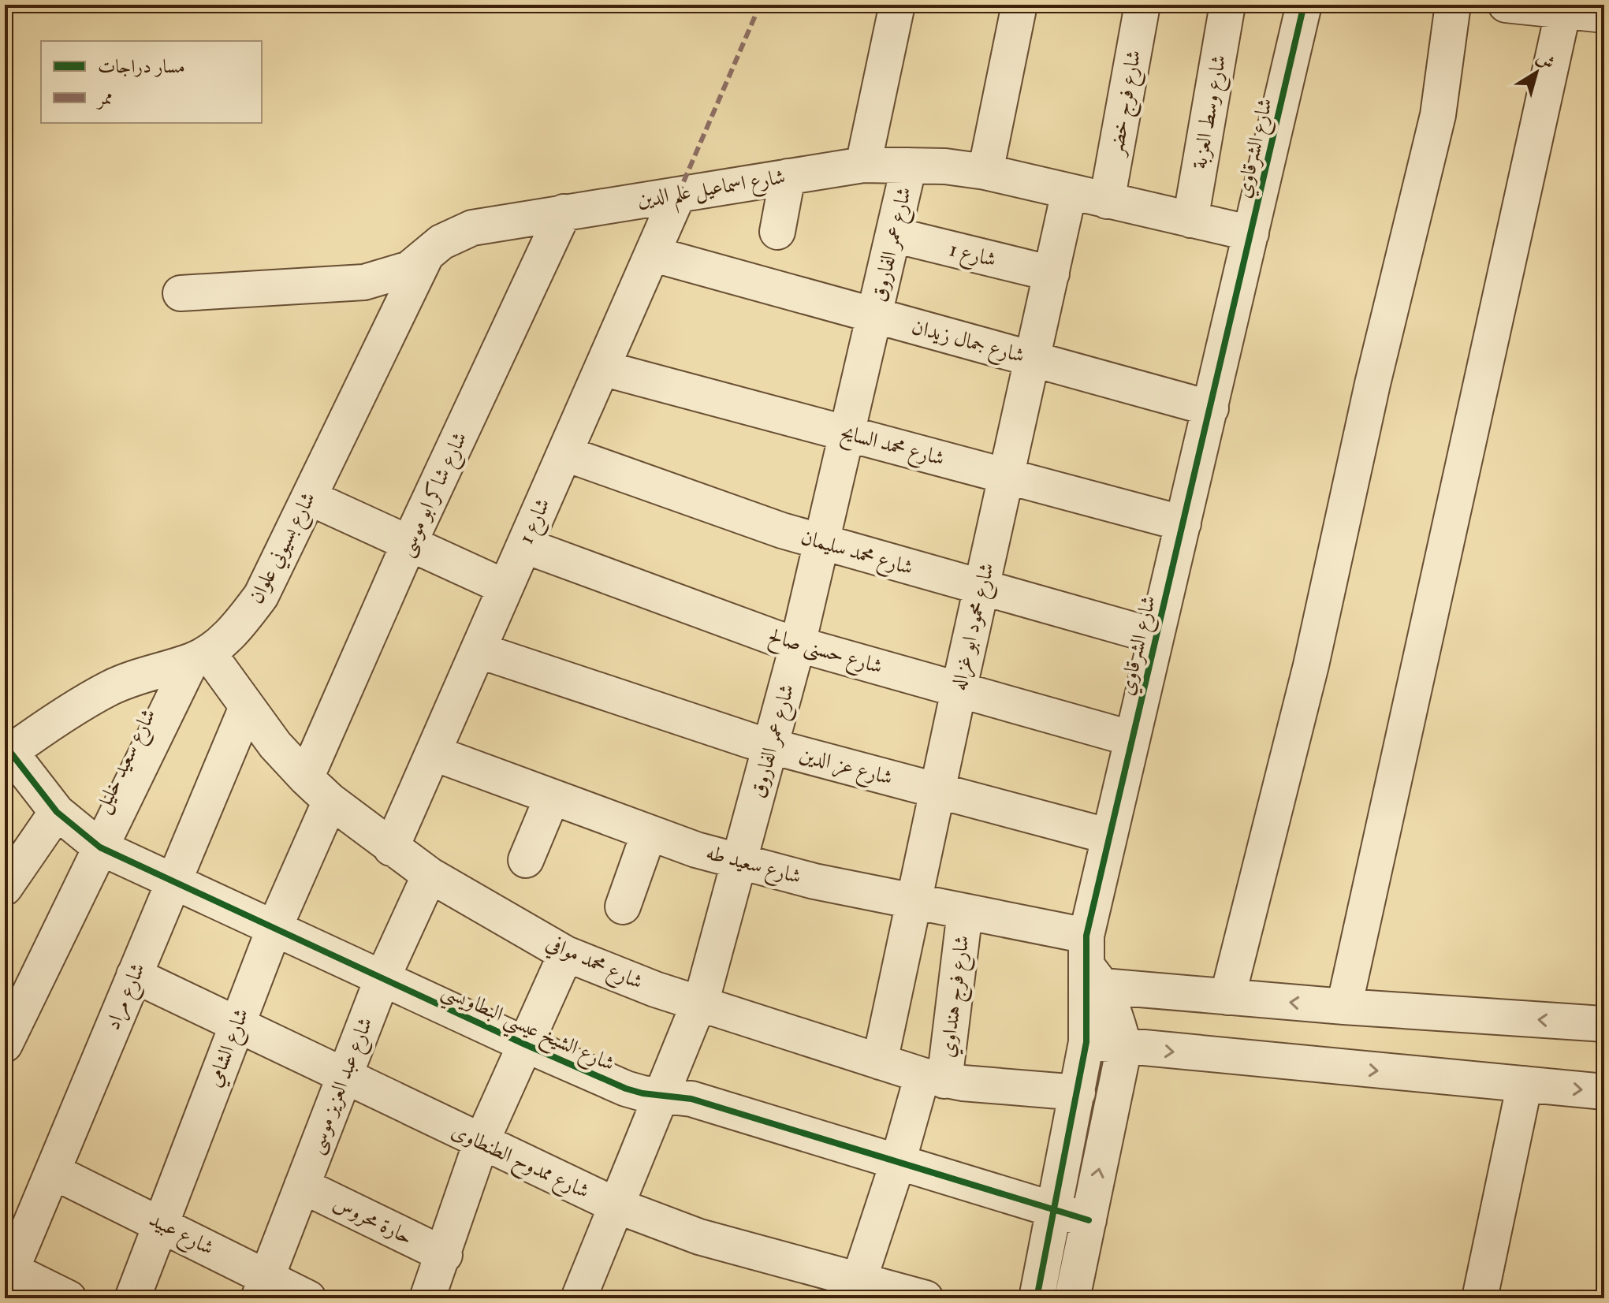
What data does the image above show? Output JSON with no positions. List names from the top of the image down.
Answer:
{
  "streets": {
    "street": [
      "شارع فرج خضر",
      "شارع وسط العزبة",
      "شارع الشرقاوي",
      "شارع اسماعيل علم الدين",
      "شارع عمر الفاروق",
      "شارع 1",
      "شارع جمال زيدان",
      "شارع محمد السايح",
      "شارع شاكر ابو موسى",
      "شارع بسيوني علوان",
      "شارع محمد سليمان",
      "شارع محمود ابو غزاله",
      "شارع حسنى صالح",
      "شارع سعيد خليل",
      "شارع عز الدين",
      "شارع سعيد طه",
      "شارع محمد موافي",
      "شارع مراد",
      "شارع فرج هنداوي",
      "شارع الشيخ عيسي البطاويسي",
      "شارع الشامي",
      "شارع عبد العزيز موسى",
      "شارع ممدوح الطنطاوى",
      "حارة محروس",
      "شارع عبيد"
    ]
  },
  "crossings": [
    ["شارع فرج خضر", "شارع اسماعيل علم الدين"],
    ["شارع وسط العزبة", "شارع اسماعيل علم الدين"],
    ["شارع الشرقاوي", "شارع اسماعيل علم الدين"],
    ["شارع الشرقاوي", "شارع جمال زيدان"],
    ["شارع الشرقاوي", "شارع محمد السايح"],
    ["شارع الشرقاوي", "شارع محمد سليمان"],
    ["شارع الشرقاوي", "شارع حسنى صالح"],
    ["شارع الشرقاوي", "شارع عز الدين"],
    ["شارع الشرقاوي", "شارع سعيد طه"],
    ["شارع الشرقاوي", "شارع محمد موافي"],
    ["شارع الشرقاوي", "شارع الشيخ عيسي البطاويسي"],
    ["شارع اسماعيل علم الدين", "شارع عمر الفاروق"],
    ["شارع اسماعيل علم الدين", "شارع 1"],
    ["شارع اسماعيل علم الدين", "شارع شاكر ابو موسى"],
    ["شارع اسماعيل علم الدين", "شارع بسيوني علوان"],
    ["شارع اسماعيل علم الدين", "شارع محمود ابو غزاله"],
    ["شارع عمر الفاروق", "شارع 1"],
    ["شارع عمر الفاروق", "شارع جمال زيدان"],
    ["شارع عمر الفاروق", "شارع محمد السايح"],
    ["شارع عمر الفاروق", "شارع محمد سليمان"],
    ["شارع عمر الفاروق", "شارع حسنى صالح"],
    ["شارع عمر الفاروق", "شارع عز الدين"],
    ["شارع عمر الفاروق", "شارع سعيد طه"],
    ["شارع عمر الفاروق", "شارع محمد موافي"],
    ["شارع عمر الفاروق", "شارع الشيخ عيسي البطاويسي"],
    ["شارع عمر الفاروق", "شارع ممدوح الطنطاوى"],
    ["شارع 1", "شارع جمال زيدان"],
    ["شارع 1", "شارع محمد السايح"],
    ["شارع 1", "شارع محمد سليمان"],
    ["شارع 1", "شارع محمود ابو غزاله"],
    ["شارع 1", "شارع حسنى صالح"],
    ["شارع 1", "شارع عز الدين"],
    ["شارع 1", "شارع سعيد طه"],
    ["شارع 1", "شارع محمد موافي"],
    ["شارع جمال زيدان", "شارع محمود ابو غزاله"],
    ["شارع محمد السايح", "شارع محمود ابو غزاله"],
    ["شارع شاكر ابو موسى", "شارع محمد موافي"],
    ["شارع شاكر ابو موسى", "شارع الشامي"],
    ["شارع بسيوني علوان", "شارع سعيد خليل"],
    ["شارع بسيوني علوان", "شارع محمد موافي"],
    ["شارع بسيوني علوان", "شارع الشيخ عيسي البطاويسي"],
    ["شارع محمد سليمان", "شارع محمود ابو غزاله"],
    ["شارع محمود ابو غزاله", "شارع حسنى صالح"],
    ["شارع محمود ابو غزاله", "شارع عز الدين"],
    ["شارع محمود ابو غزاله", "شارع سعيد طه"],
    ["شارع محمود ابو غزاله", "شارع محمد موافي"],
    ["شارع سعيد خليل", "شارع محمد موافي"],
    ["شارع سعيد خليل", "شارع الشيخ عيسي البطاويسي"],
    ["شارع سعيد طه", "شارع فرج هنداوي"],
    ["شارع محمد موافي", "شارع مراد"],
    ["شارع محمد موافي", "شارع فرج هنداوي"],
    ["شارع محمد موافي", "شارع الشامي"],
    ["شارع محمد موافي", "شارع عبد العزيز موسى"],
    ["شارع مراد", "شارع الشيخ عيسي البطاويسي"],
    ["شارع مراد", "شارع ممدوح الطنطاوى"],
    ["شارع مراد", "شارع عبيد"],
    ["شارع فرج هنداوي", "شارع الشيخ عيسي البطاويسي"],
    ["شارع فرج هنداوي", "شارع ممدوح الطنطاوى"],
    ["شارع الشيخ عيسي البطاويسي", "شارع الشامي"],
    ["شارع الشيخ عيسي البطاويسي", "شارع عبد العزيز موسى"],
    ["شارع الشامي", "شارع ممدوح الطنطاوى"],
    ["شارع الشامي", "شارع عبيد"],
    ["شارع عبد العزيز موسى", "شارع ممدوح الطنطاوى"],
    ["شارع عبد العزيز موسى", "حارة محروس"],
    ["شارع عبد العزيز موسى", "شارع عبيد"]
  ],
  "legend": ["مسار دراجات", "ممر"],
  "north": "top right"
}
